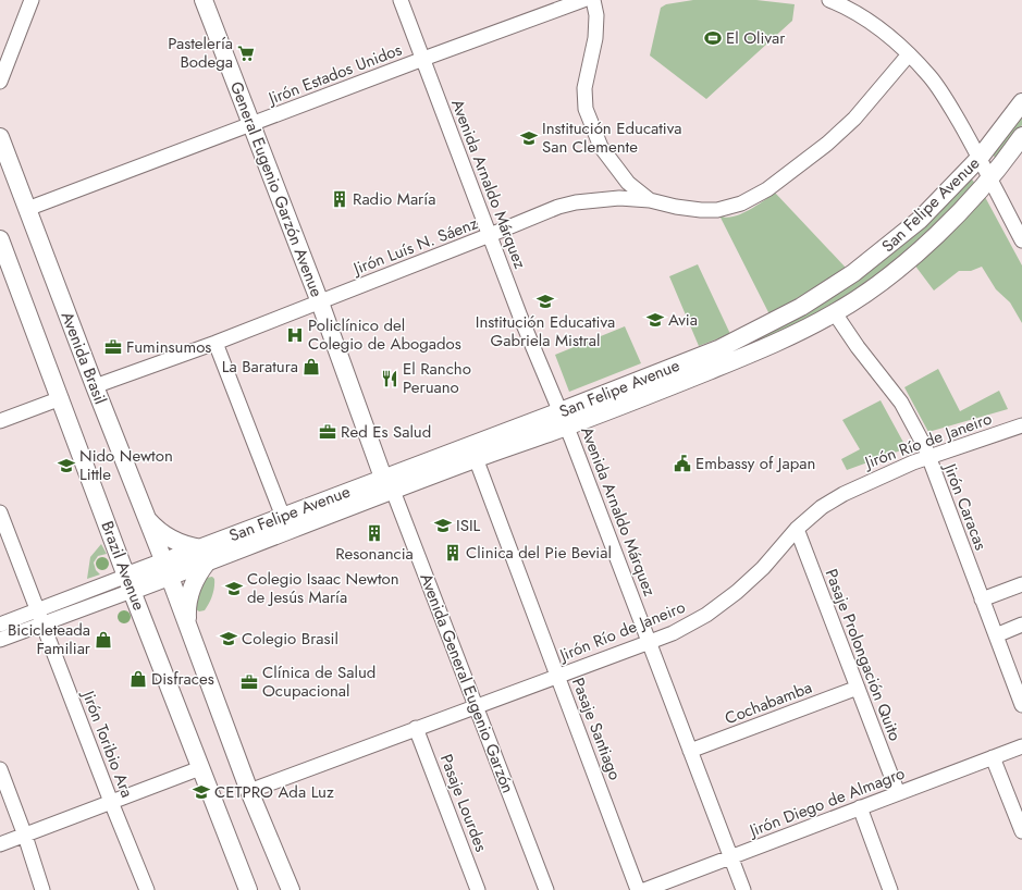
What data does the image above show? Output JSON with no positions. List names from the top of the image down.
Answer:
{
  "streets": {
    "main road": [
      "General Eugenio Garzón Avenue",
      "San Felipe Avenue",
      "Avenida Brasil",
      "Brazil Avenue"
    ],
    "street": [
      "Jirón Estados Unidos",
      "Avenida Arnaldo Márquez",
      "Jirón Luís N. Sáenz",
      "Jirón Río de Janeiro",
      "Jirón Caracas",
      "Pasaje Prolongación Quito",
      "Avenida General Eugenio Garzón",
      "Cochabamba",
      "Pasaje Santiago",
      "Jirón Toribio Ara",
      "Jirón Diego de Almagro",
      "Pasaje Lourdes"
    ]
  },
  "crossings": [
    ["Jirón Estados Unidos", "Avenida Arnaldo Márquez"],
    ["Jirón Estados Unidos", "General Eugenio Garzón Avenue"],
    ["Jirón Estados Unidos", "Avenida Brasil"],
    ["Avenida Arnaldo Márquez", "San Felipe Avenue"],
    ["Avenida Arnaldo Márquez", "Jirón Luís N. Sáenz"],
    ["Avenida Arnaldo Márquez", "Jirón Río de Janeiro"],
    ["Avenida Arnaldo Márquez", "Cochabamba"],
    ["Avenida Arnaldo Márquez", "Jirón Diego de Almagro"],
    ["General Eugenio Garzón Avenue", "San Felipe Avenue"],
    ["General Eugenio Garzón Avenue", "Jirón Luís N. Sáenz"],
    ["General Eugenio Garzón Avenue", "Avenida General Eugenio Garzón"],
    ["San Felipe Avenue", "Avenida Brasil"],
    ["San Felipe Avenue", "Jirón Caracas"],
    ["San Felipe Avenue", "Brazil Avenue"],
    ["San Felipe Avenue", "Avenida General Eugenio Garzón"],
    ["San Felipe Avenue", "Pasaje Santiago"],
    ["Jirón Luís N. Sáenz", "Avenida Brasil"],
    ["Jirón Río de Janeiro", "Jirón Caracas"],
    ["Jirón Río de Janeiro", "Pasaje Prolongación Quito"],
    ["Jirón Río de Janeiro", "Avenida General Eugenio Garzón"],
    ["Jirón Río de Janeiro", "Pasaje Santiago"],
    ["Jirón Río de Janeiro", "Pasaje Lourdes"],
    ["Pasaje Prolongación Quito", "Cochabamba"],
    ["Pasaje Prolongación Quito", "Jirón Diego de Almagro"]
  ],
  "places": {
    "sports": ["El Olivar"],
    "supermarket": ["Pastelería Bodega"],
    "school or university": [
      "Institución Educativa San Clemente",
      "Institución Educativa Gabriela Mistral",
      "Avia",
      "Nido Newton Little",
      "ISIL",
      "Colegio Isaac Newton de Jesús María",
      "Colegio Brasil",
      "CETPRO Ada Luz"
    ],
    "building": ["Radio María", "Resonancia", "Clinica del Pie Bevial"],
    "hospital": ["Policlínico del Colegio de Abogados"],
    "office": ["Fuminsumos", "Red Es Salud", "Clínica de Salud Ocupacional"],
    "shop": ["La Baratura", "Bicicleteada Familiar", "Disfraces"],
    "restaurant": ["El Rancho Peruano"],
    "public building": ["Embassy of Japan"]
  }
}
